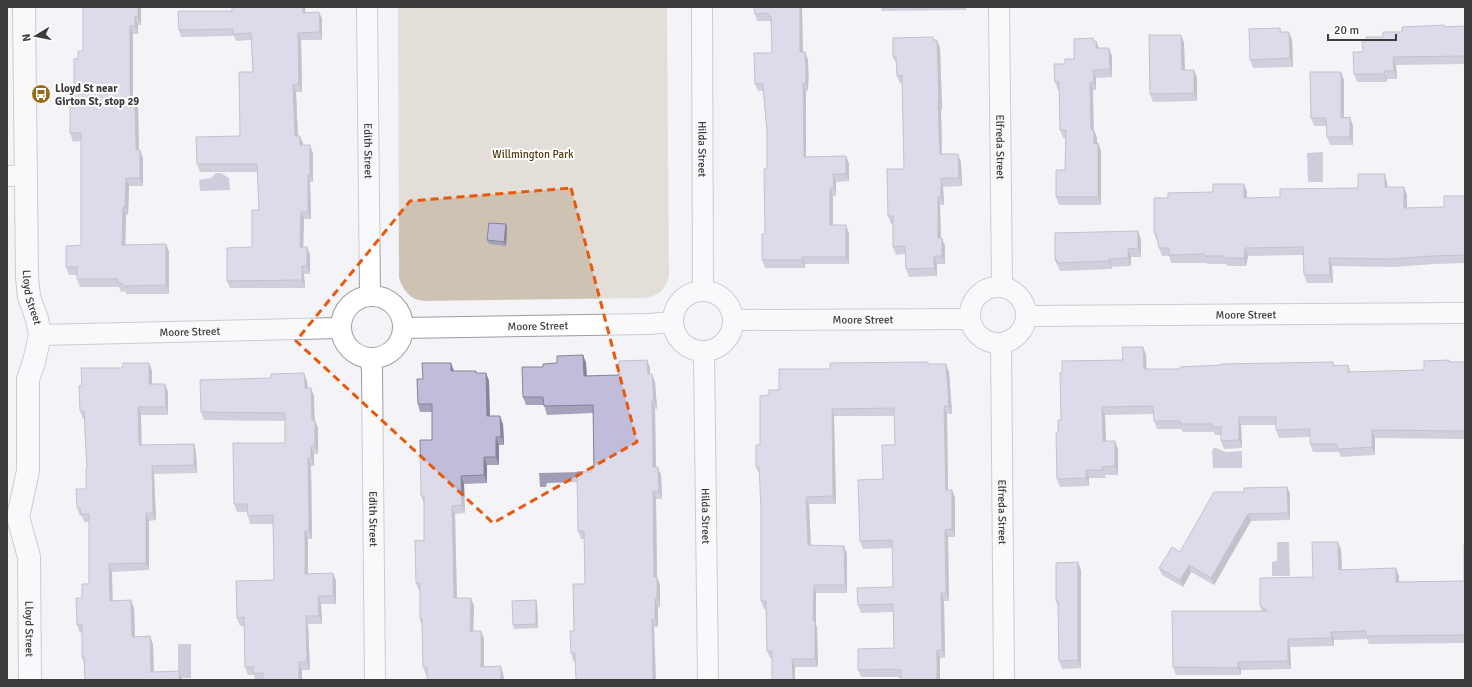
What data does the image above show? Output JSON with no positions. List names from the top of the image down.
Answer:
{
  "streets": {
    "street": [
      "Elfreda Street",
      "Hilda Street",
      "Edith Street",
      "Lloyd Street",
      "Moore Street"
    ]
  },
  "crossings": [
    ["Elfreda Street", "Moore Street"],
    ["Hilda Street", "Moore Street"],
    ["Edith Street", "Moore Street"],
    ["Lloyd Street", "Moore Street"]
  ],
  "parks": ["Willmington Park"],
  "places": {
    "bus stop": ["Lloyd St near Girton St, stop 29"]
  },
  "scale_bar": "20 m",
  "north": "left"
}
